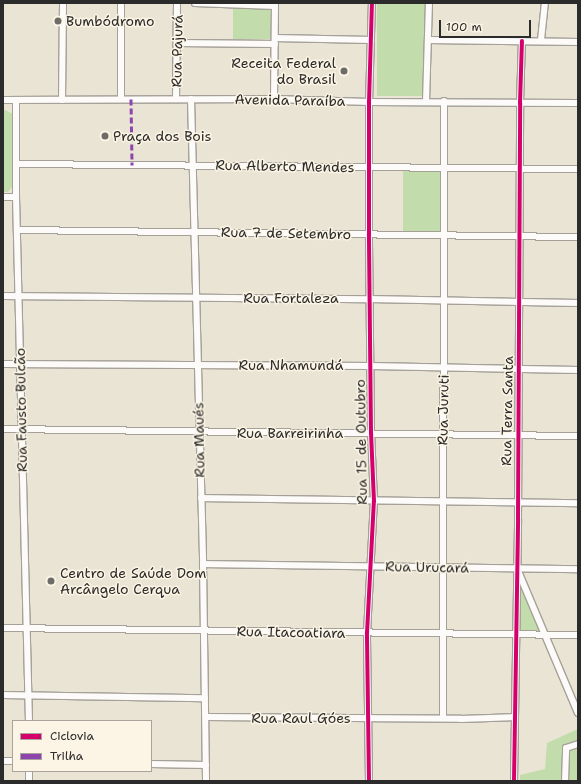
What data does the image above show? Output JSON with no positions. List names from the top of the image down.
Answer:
{
  "streets": {
    "street": [
      "Rua Pajurá",
      "Avenida Paraíba",
      "Rua Alberto Mendes",
      "Rua 7 de Setembro",
      "Rua Fortaleza",
      "Rua Nhamundá",
      "Rua Fausto Bulcão",
      "Rua Juruti",
      "Rua Terra Santa",
      "Rua Barreirinha",
      "Rua Maués",
      "Rua 15 de Outubro",
      "Rua Urucará",
      "Rua Itacoatiara",
      "Rua Raul Góes"
    ]
  },
  "crossings": [
    ["Rua Pajurá", "Avenida Paraíba"],
    ["Avenida Paraíba", "Rua Fausto Bulcão"],
    ["Avenida Paraíba", "Rua Juruti"],
    ["Avenida Paraíba", "Rua Terra Santa"],
    ["Avenida Paraíba", "Rua Maués"],
    ["Avenida Paraíba", "Rua 15 de Outubro"],
    ["Rua Alberto Mendes", "Rua Fausto Bulcão"],
    ["Rua Alberto Mendes", "Rua Juruti"],
    ["Rua Alberto Mendes", "Rua Terra Santa"],
    ["Rua Alberto Mendes", "Rua Maués"],
    ["Rua Alberto Mendes", "Rua 15 de Outubro"],
    ["Rua 7 de Setembro", "Rua Fausto Bulcão"],
    ["Rua 7 de Setembro", "Rua Juruti"],
    ["Rua 7 de Setembro", "Rua Terra Santa"],
    ["Rua 7 de Setembro", "Rua Maués"],
    ["Rua 7 de Setembro", "Rua 15 de Outubro"],
    ["Rua Fortaleza", "Rua Fausto Bulcão"],
    ["Rua Fortaleza", "Rua Juruti"],
    ["Rua Fortaleza", "Rua Terra Santa"],
    ["Rua Fortaleza", "Rua Maués"],
    ["Rua Fortaleza", "Rua 15 de Outubro"],
    ["Rua Nhamundá", "Rua Fausto Bulcão"],
    ["Rua Nhamundá", "Rua Juruti"],
    ["Rua Nhamundá", "Rua Terra Santa"],
    ["Rua Nhamundá", "Rua Maués"],
    ["Rua Nhamundá", "Rua 15 de Outubro"],
    ["Rua Fausto Bulcão", "Rua Barreirinha"],
    ["Rua Fausto Bulcão", "Rua Itacoatiara"],
    ["Rua Juruti", "Rua Barreirinha"],
    ["Rua Juruti", "Rua Urucará"],
    ["Rua Juruti", "Rua Itacoatiara"],
    ["Rua Juruti", "Rua Raul Góes"],
    ["Rua Terra Santa", "Rua Barreirinha"],
    ["Rua Terra Santa", "Rua Urucará"],
    ["Rua Terra Santa", "Rua Itacoatiara"],
    ["Rua Terra Santa", "Rua Raul Góes"],
    ["Rua Barreirinha", "Rua Maués"],
    ["Rua Barreirinha", "Rua 15 de Outubro"],
    ["Rua Maués", "Rua Urucará"],
    ["Rua Maués", "Rua Itacoatiara"],
    ["Rua Maués", "Rua Raul Góes"],
    ["Rua 15 de Outubro", "Rua Urucará"],
    ["Rua 15 de Outubro", "Rua Itacoatiara"],
    ["Rua 15 de Outubro", "Rua Raul Góes"]
  ],
  "places": [
    "Bumbódromo",
    "Receita Federal do Brasil",
    "Praça dos Bois",
    "Centro de Saúde Dom Arcângelo Cerqua"
  ],
  "legend": ["Ciclovia", "Trilha"],
  "scale_bar": "100 m"
}
